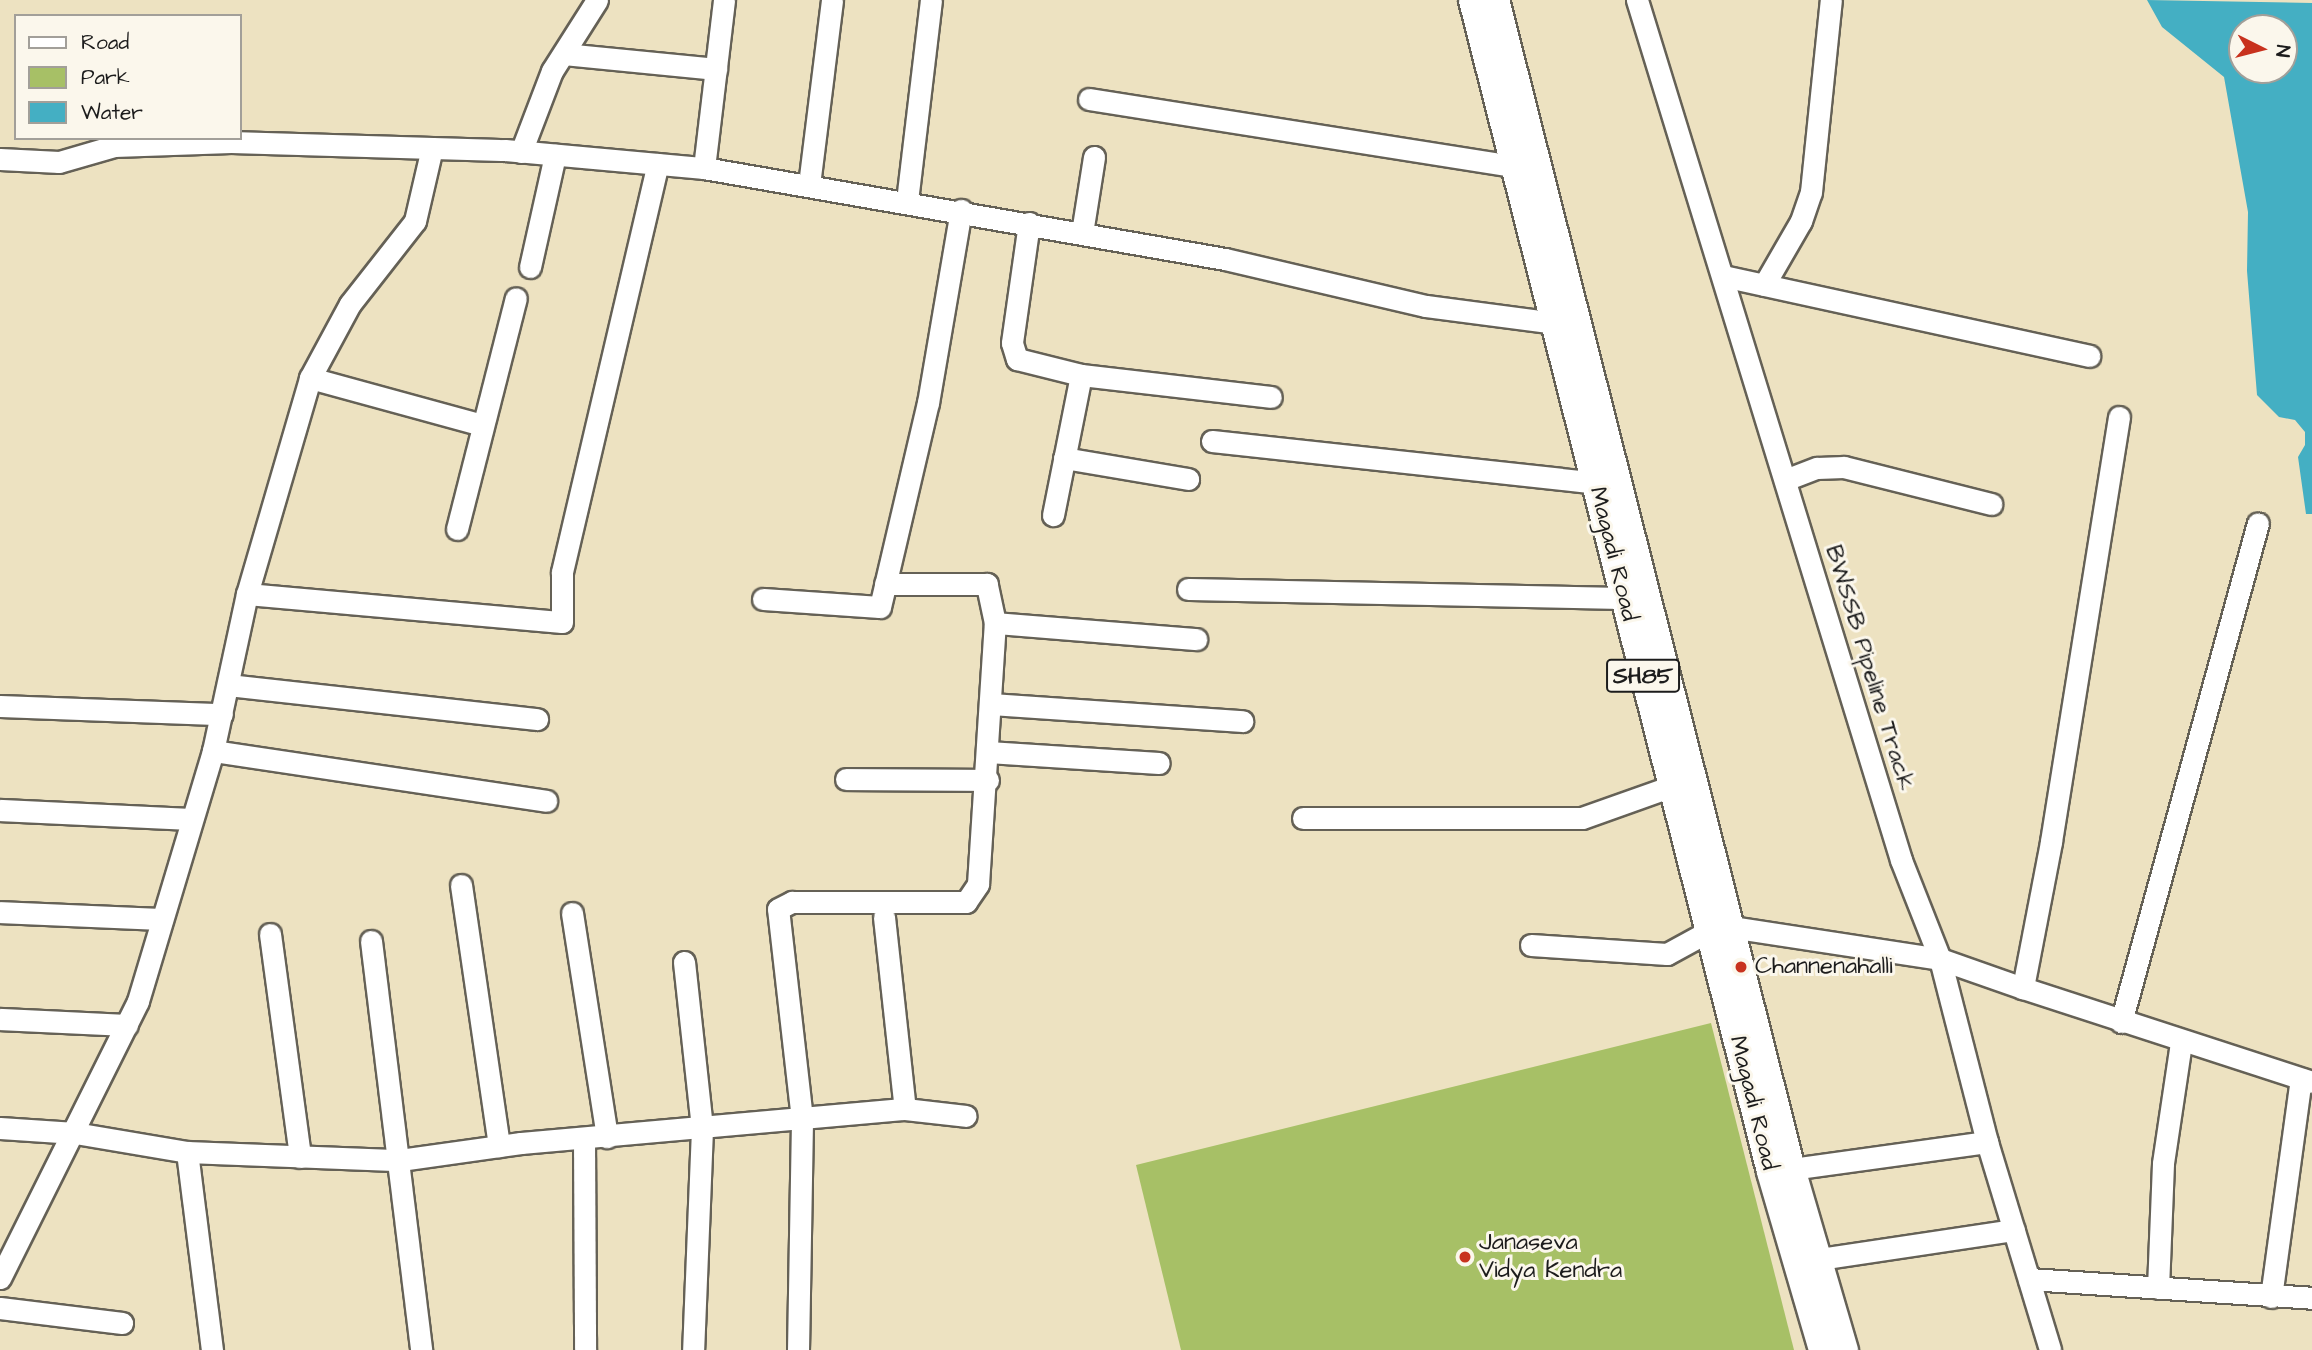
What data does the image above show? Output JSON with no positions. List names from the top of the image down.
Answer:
{
  "streets": {
    "main road": ["Magadi Road", "SH85"],
    "street": ["BWSSB Pipeline Track"]
  },
  "places": ["Channenahalli", "Janaseva Vidya Kendra"],
  "legend": ["Road", "Park", "Water"],
  "north": "right"
}
